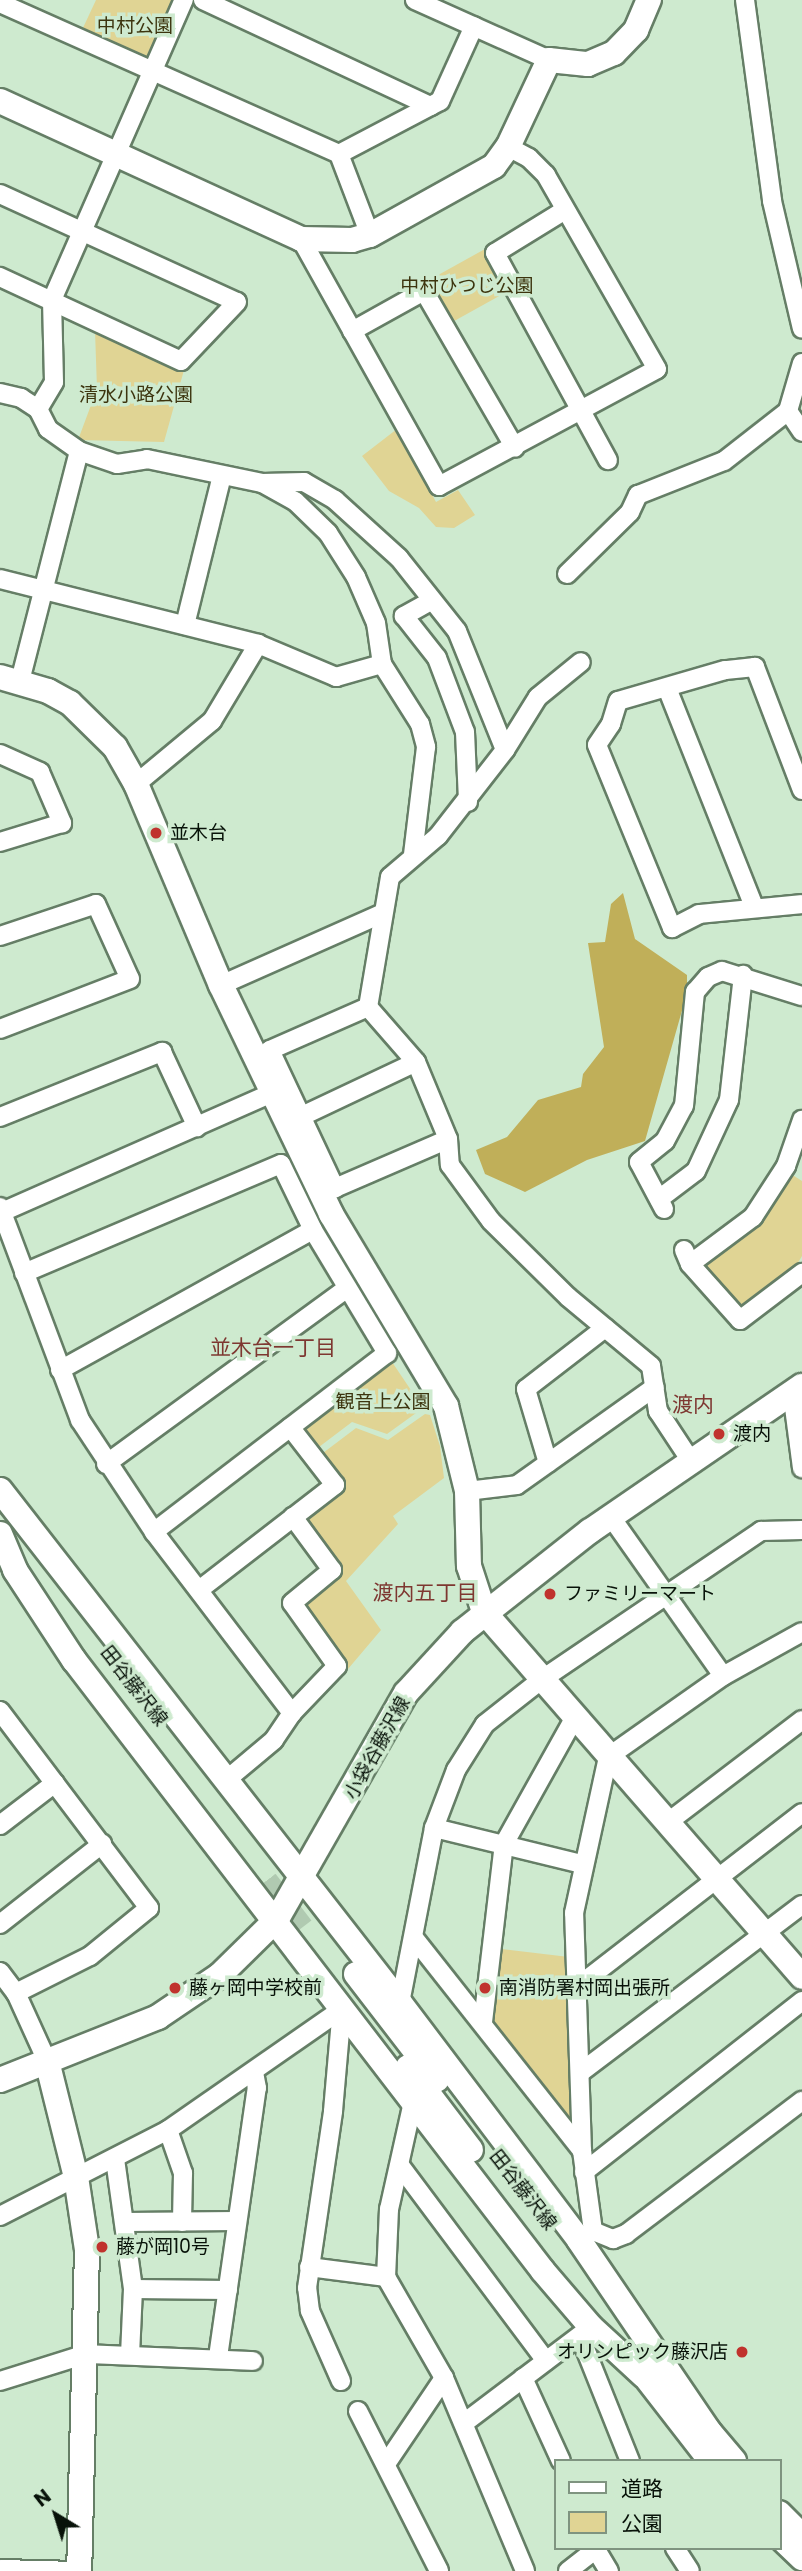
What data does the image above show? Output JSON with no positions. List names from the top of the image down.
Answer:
{
  "streets": {
    "main road": ["田谷藤沢線", "小袋谷藤沢線"]
  },
  "districts": ["並木台一丁目", "渡内", "渡内五丁目"],
  "parks": [
    "中村公園",
    "中村ひつじ公園",
    "清水小路公園",
    "観音上公園"
  ],
  "places": [
    "並木台",
    "渡内",
    "ファミリーマート",
    "藤ヶ岡中学校前",
    "南消防署村岡出張所",
    "藤が岡10号",
    "オリンピック藤沢店"
  ],
  "legend": ["道路", "公園"],
  "north": "top left"
}
